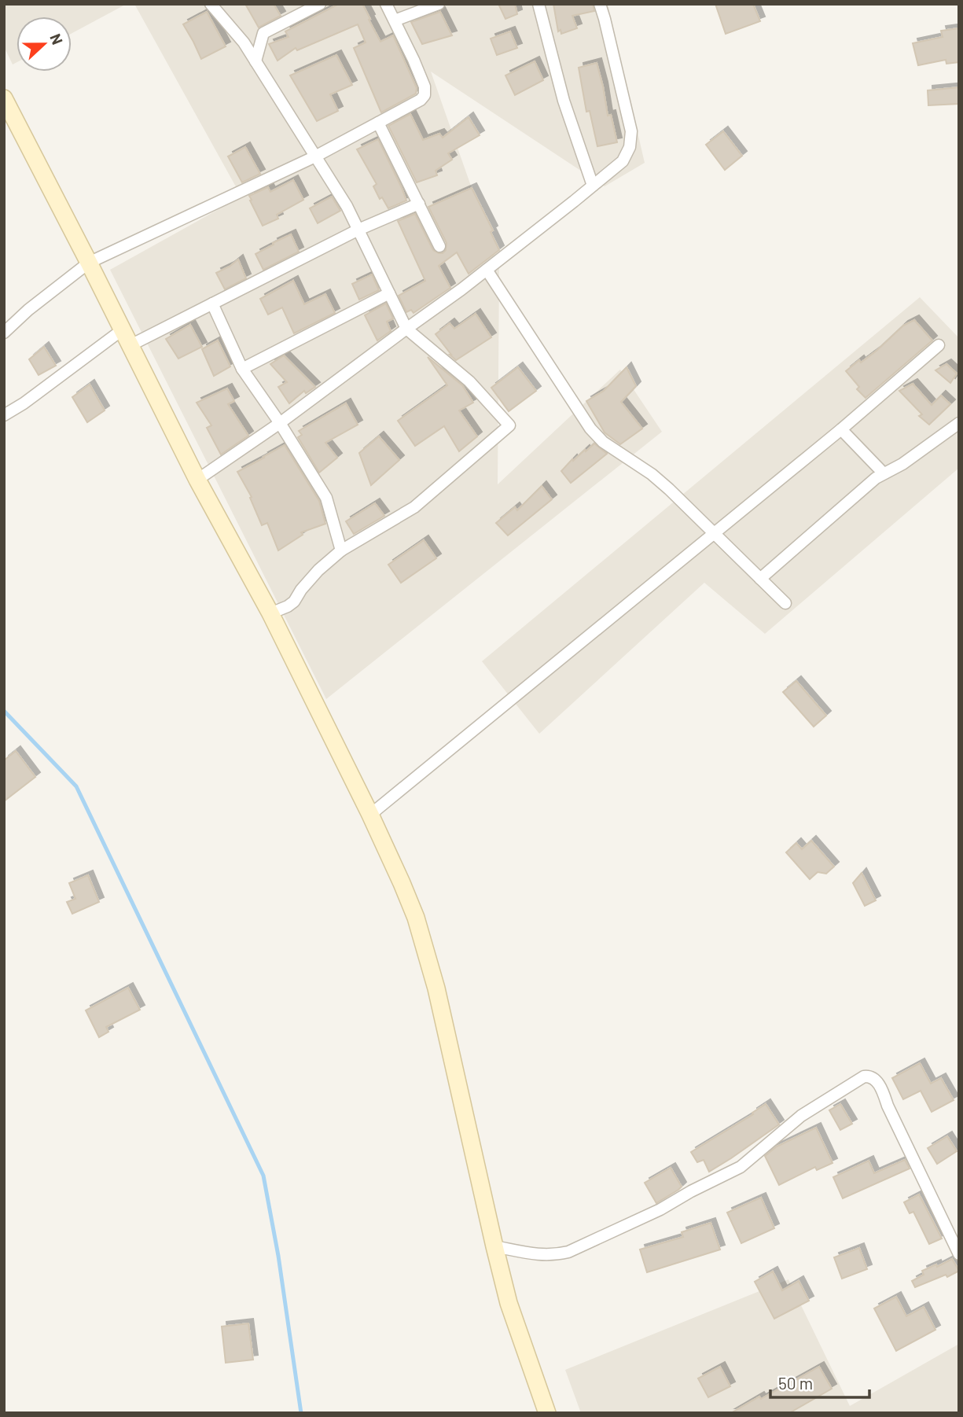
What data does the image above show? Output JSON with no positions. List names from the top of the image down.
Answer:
{
  "scale_bar": "50 m",
  "north": "right"
}
